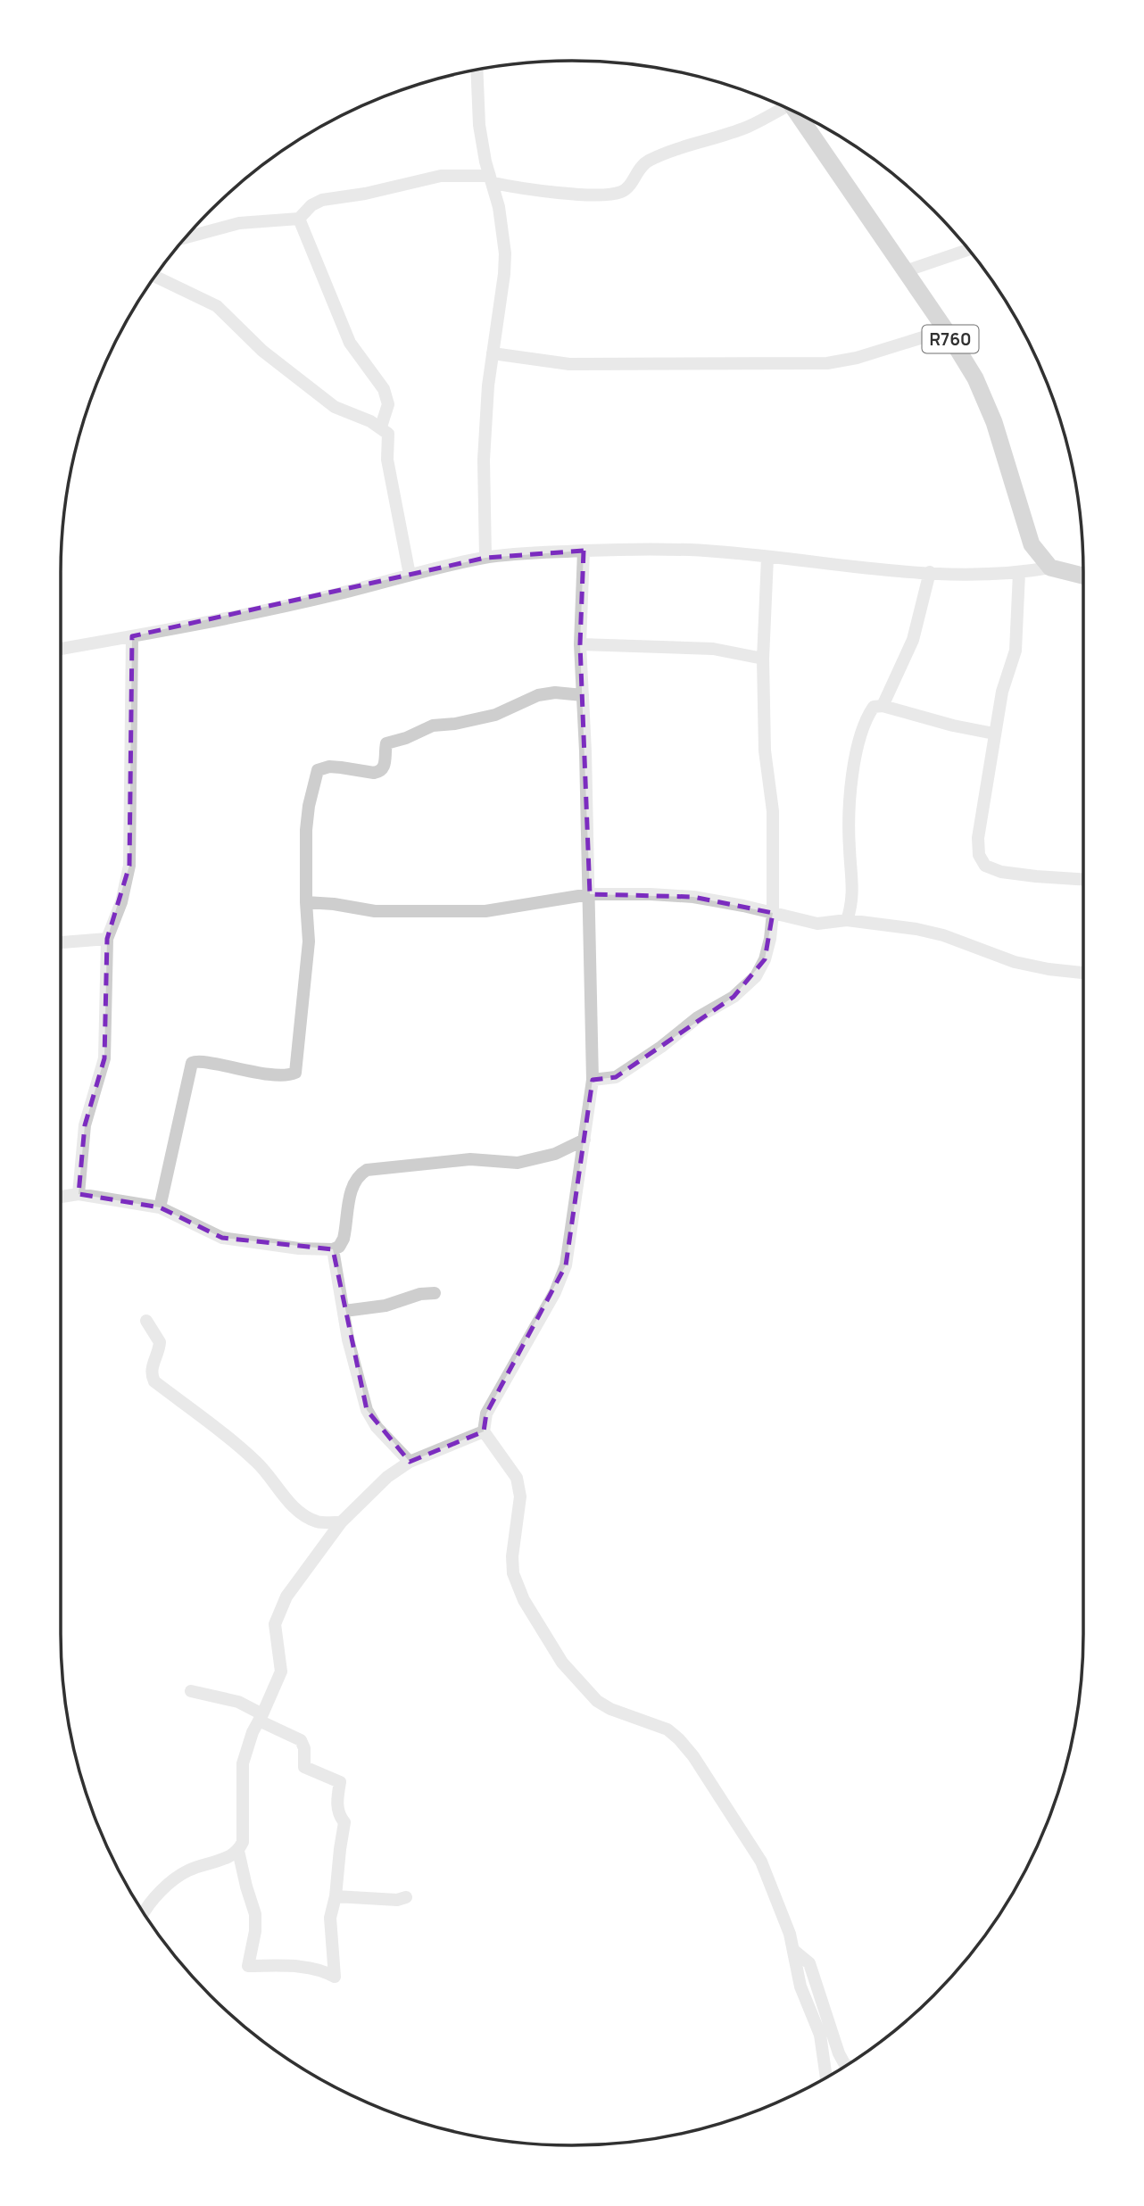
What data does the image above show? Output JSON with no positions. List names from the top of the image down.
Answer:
{
  "streets": {
    "main road": ["R760"]
  }
}
